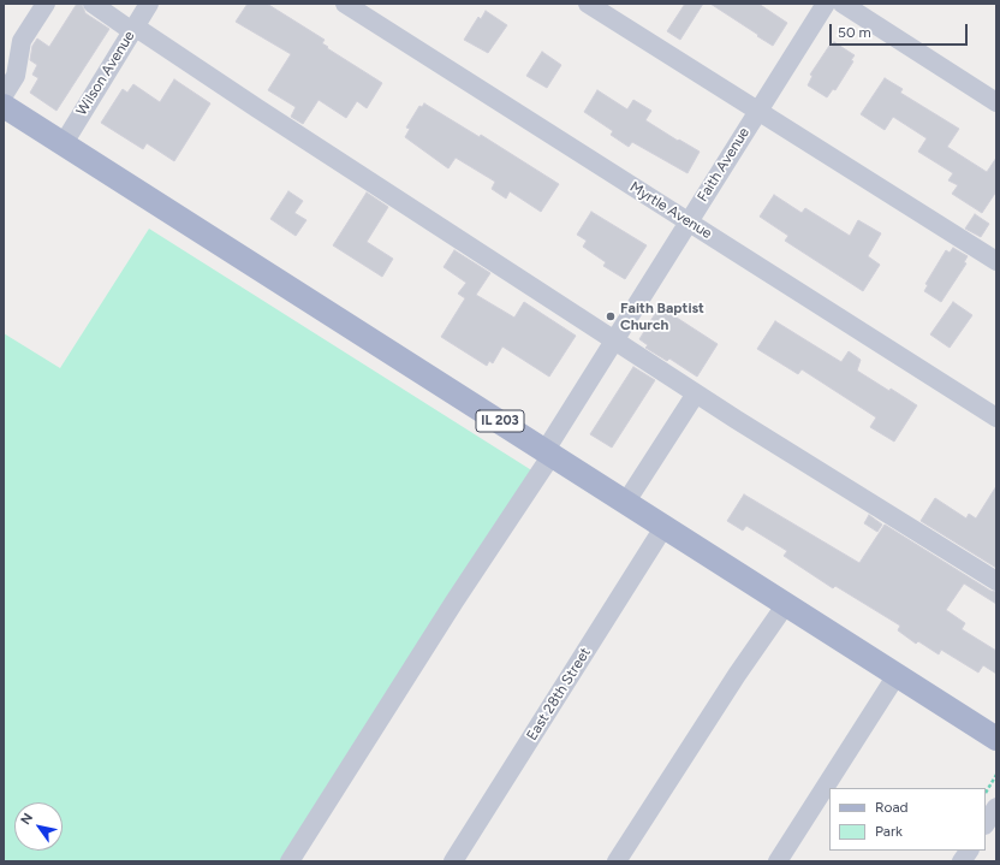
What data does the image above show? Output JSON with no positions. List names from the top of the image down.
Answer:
{
  "streets": {
    "main road": ["IL 203"],
    "street": [
      "Wilson Avenue",
      "Faith Avenue",
      "Myrtle Avenue",
      "East 28th Street"
    ]
  },
  "crossings": [
    ["Wilson Avenue", "IL 203"],
    ["Faith Avenue", "Myrtle Avenue"],
    ["Faith Avenue", "IL 203"],
    ["IL 203", "East 28th Street"]
  ],
  "places": ["Faith Baptist Church"],
  "legend": ["Road", "Park"],
  "scale_bar": "50 m",
  "north": "top left"
}
